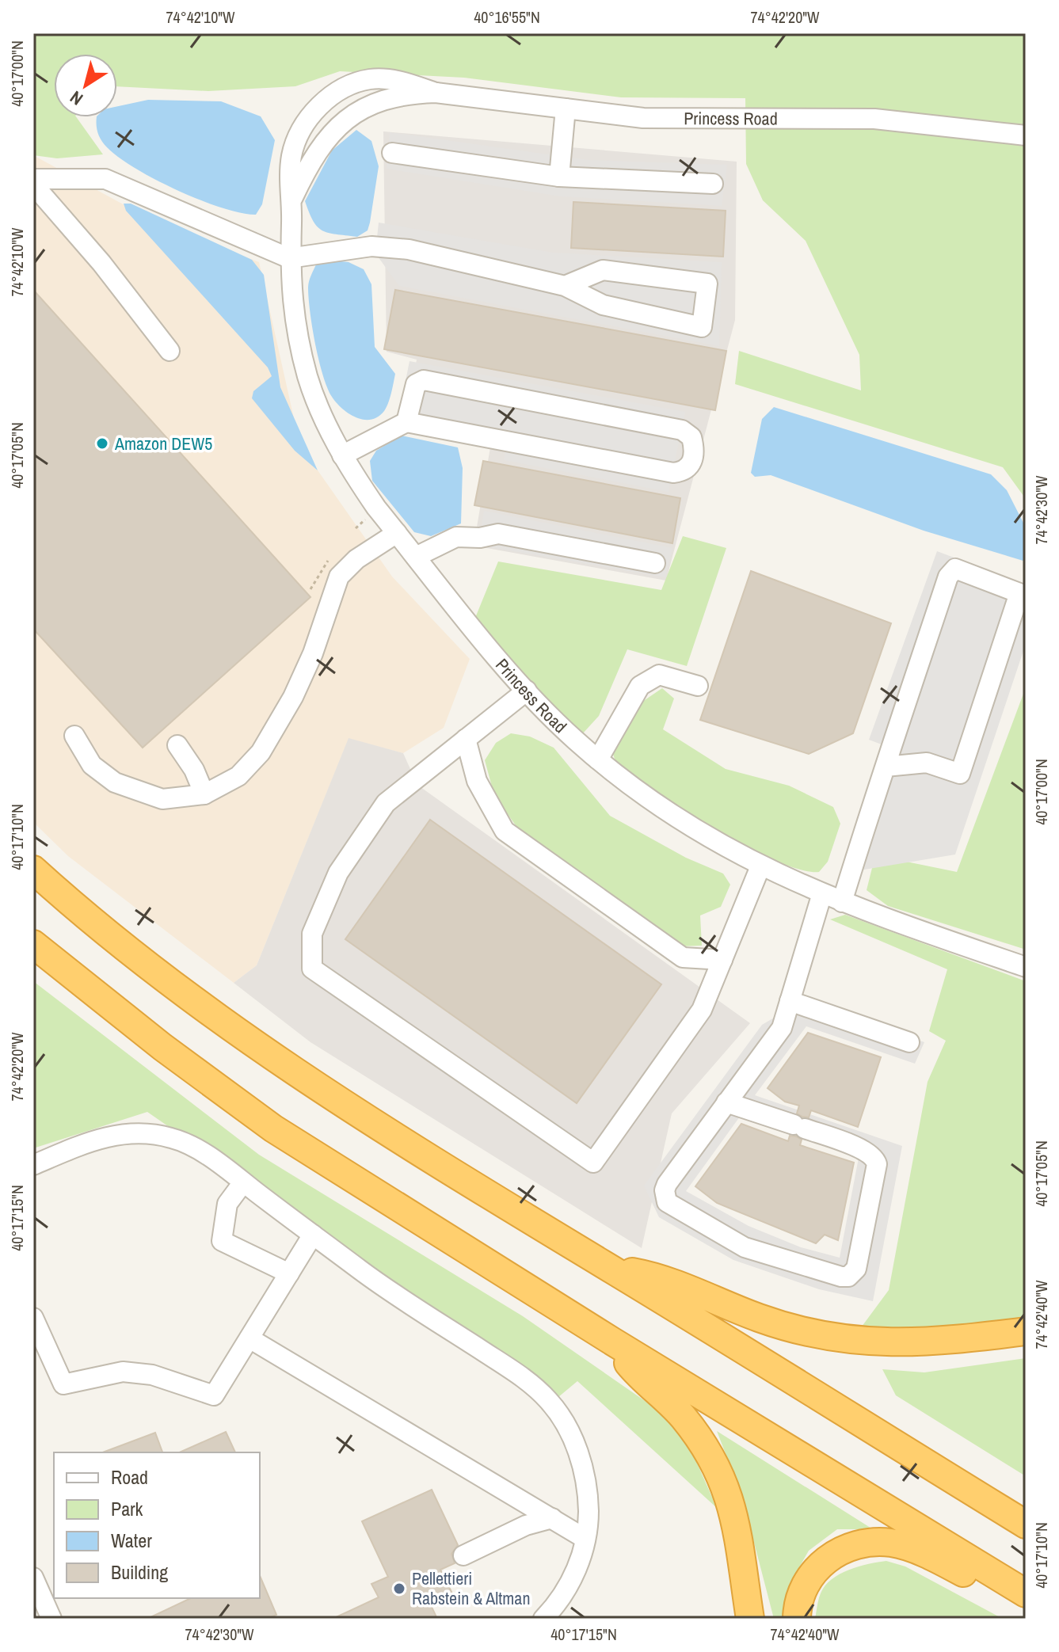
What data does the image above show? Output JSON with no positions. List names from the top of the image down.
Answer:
{
  "streets": {
    "street": ["Princess Road"]
  },
  "places": ["Amazon DEW5", "Pellettieri Rabstein & Altman"],
  "legend": [
    "Road",
    "Park",
    "Water",
    "Building"
  ],
  "north": "bottom left",
  "coordinates": [
    "74°42'10\"W",
    "40°16'55\"N",
    "74°42'20\"W",
    "40°17'00\"N",
    "40°17'05\"N",
    "74°42'30\"W",
    "40°17'10\"N",
    "40°17'15\"N",
    "74°42'40\"W"
  ]
}
